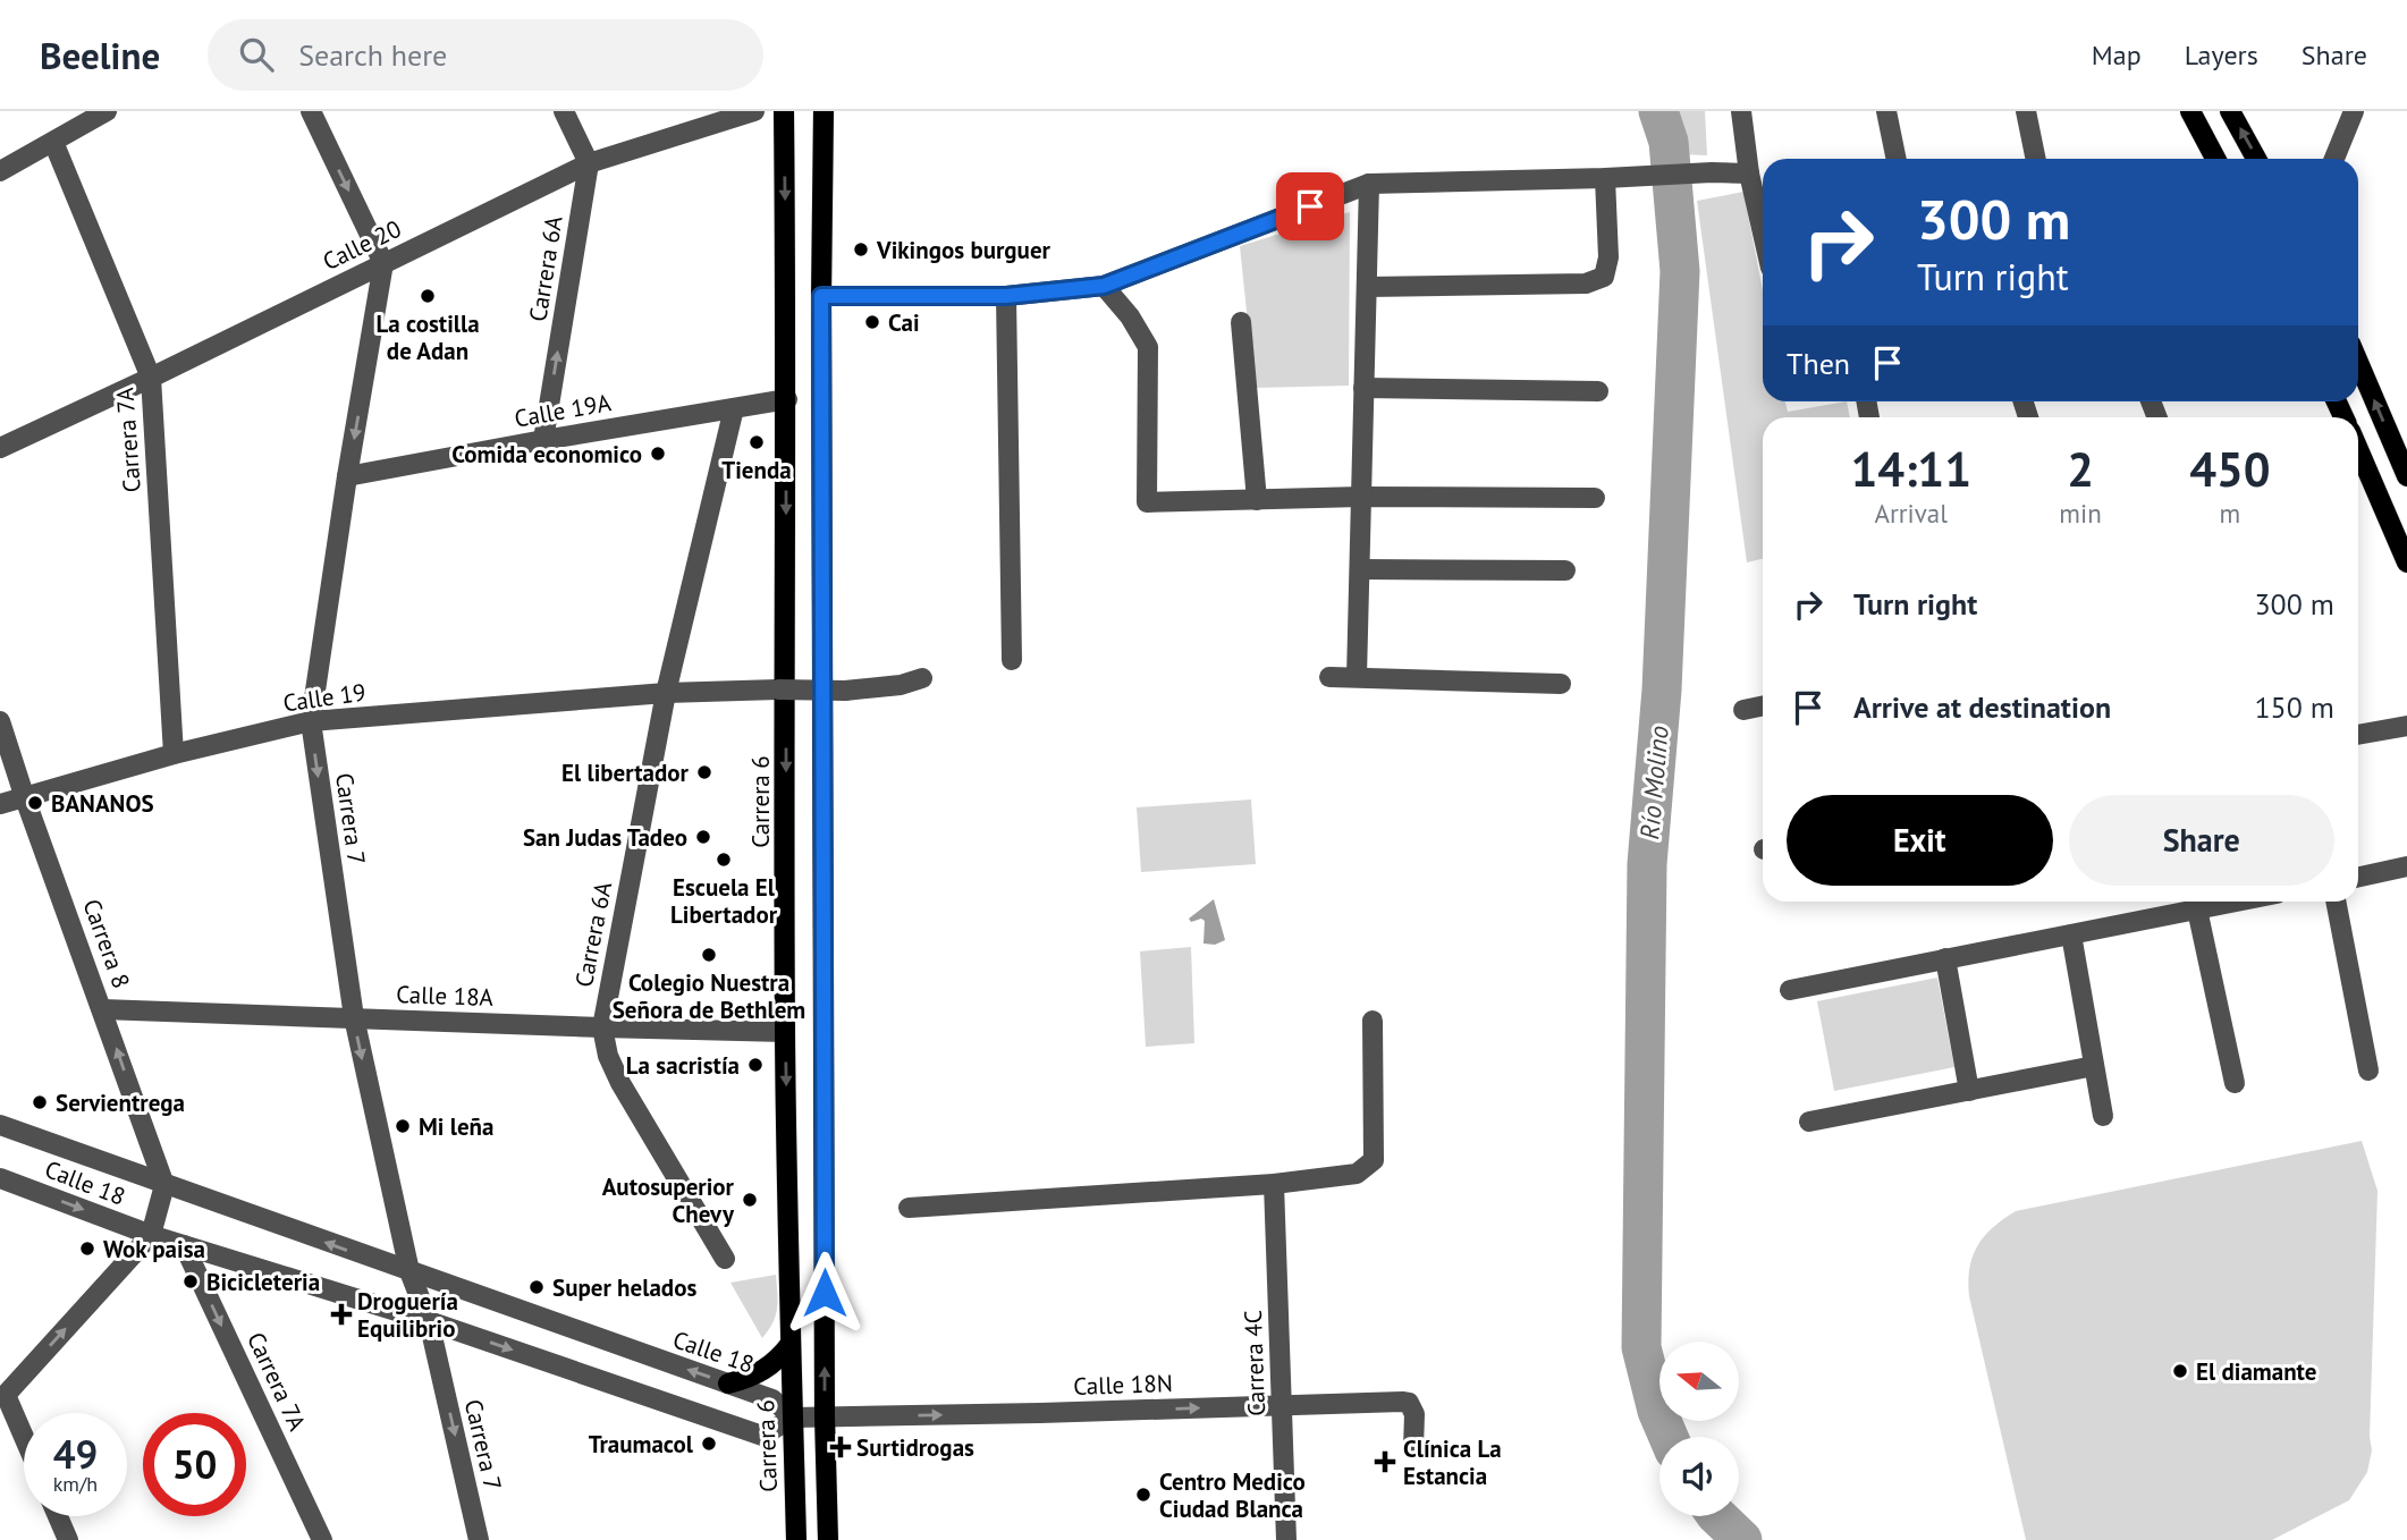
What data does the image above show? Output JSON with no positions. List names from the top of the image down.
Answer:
{
  "streets": {
    "main road": ["Carrera 6"],
    "street": [
      "Calle 20",
      "Carrera 6A",
      "Calle 19A",
      "Carrera 7A",
      "Calle 19",
      "Carrera 7",
      "Carrera 8",
      "Calle 18A",
      "Calle 18",
      "Carrera 4C",
      "Calle 18N"
    ]
  },
  "crossings": [
    ["Calle 20", "Carrera 6A"],
    ["Calle 20", "Carrera 7A"],
    ["Calle 20", "Carrera 7"],
    ["Carrera 6A", "Calle 19A"],
    ["Carrera 6A", "Calle 19"],
    ["Carrera 6A", "Calle 18A"],
    ["Calle 19A", "Carrera 6"],
    ["Calle 19A", "Carrera 7"],
    ["Carrera 7A", "Calle 19"],
    ["Carrera 7A", "Calle 18"],
    ["Calle 19", "Carrera 7"],
    ["Calle 19", "Carrera 8"],
    ["Carrera 6", "Calle 18A"],
    ["Carrera 6", "Calle 18"],
    ["Carrera 6", "Calle 18N"],
    ["Carrera 7", "Calle 18A"],
    ["Carrera 7", "Calle 18"],
    ["Carrera 8", "Calle 18A"],
    ["Carrera 8", "Calle 18"],
    ["Calle 18", "Calle 18N"],
    ["Carrera 4C", "Calle 18N"]
  ],
  "one_way": ["Carrera 7", "Carrera 8", "Calle 18N"],
  "water": ["Río Molino"],
  "places": {
    "other": [
      "Vikingos burguer",
      "La costilla de Adan",
      "Cai",
      "Tienda",
      "Comida economico",
      "El libertador",
      "BANANOS",
      "San Judas Tadeo",
      "Escuela El Libertador",
      "Colegio Nuestra Señora de Bethlem",
      "La sacristía",
      "Servientrega",
      "Mi leña",
      "Autosuperior Chevy",
      "Wok paisa",
      "Bicicleteria",
      "Super helados",
      "El diamante",
      "Traumacol",
      "Centro Medico Ciudad Blanca"
    ],
    "health": ["Droguería Equilibrio", "Surtidrogas", "Clínica La Estancia"]
  },
  "north": "left",
  "page": {
    "header": "Beeline",
    "search": "Search here",
    "nav": ["Map", "Layers", "Share"],
    "turn": ["300 m", "Turn right"],
    "then": "Then",
    "eta": [
      "14:11",
      "Arrival",
      "2",
      "min",
      "450",
      "m"
    ],
    "list": [
      {
        "name": "Turn right",
        "value": "300 m"
      },
      {
        "name": "Arrive at destination",
        "value": "150 m"
      }
    ],
    "buttons": ["Exit", "Share"],
    "speed": "49 km/h",
    "limit": "50"
  }
}
